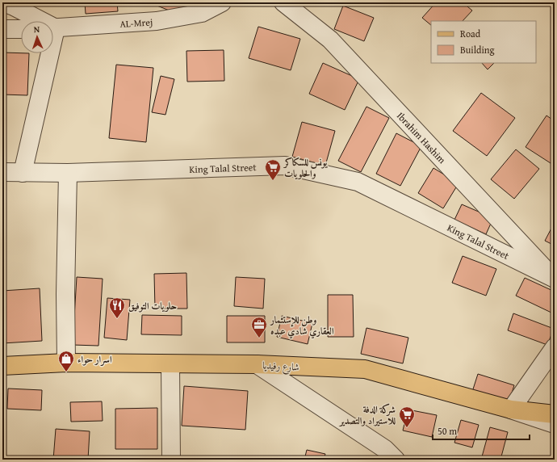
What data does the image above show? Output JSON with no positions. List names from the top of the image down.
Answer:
{
  "streets": {
    "main road": ["شارع رفيديا"],
    "street": ["AL-Mrej", "Ibrahim Hashim", "King Talal Street"]
  },
  "crossings": [
    ["Ibrahim Hashim", "King Talal Street"]
  ],
  "places": {
    "supermarket": ["يونس للسكاكر والحلويات", "شركة الدفة للاستيراد والتصدير"],
    "restaurant": ["حلويات التوفيق"],
    "office": ["وطن للإستثمار العقاري شادي عبده"],
    "shop": ["اسرار حواء"]
  },
  "legend": ["Road", "Building"],
  "scale_bar": "50 m",
  "north": "top"
}
